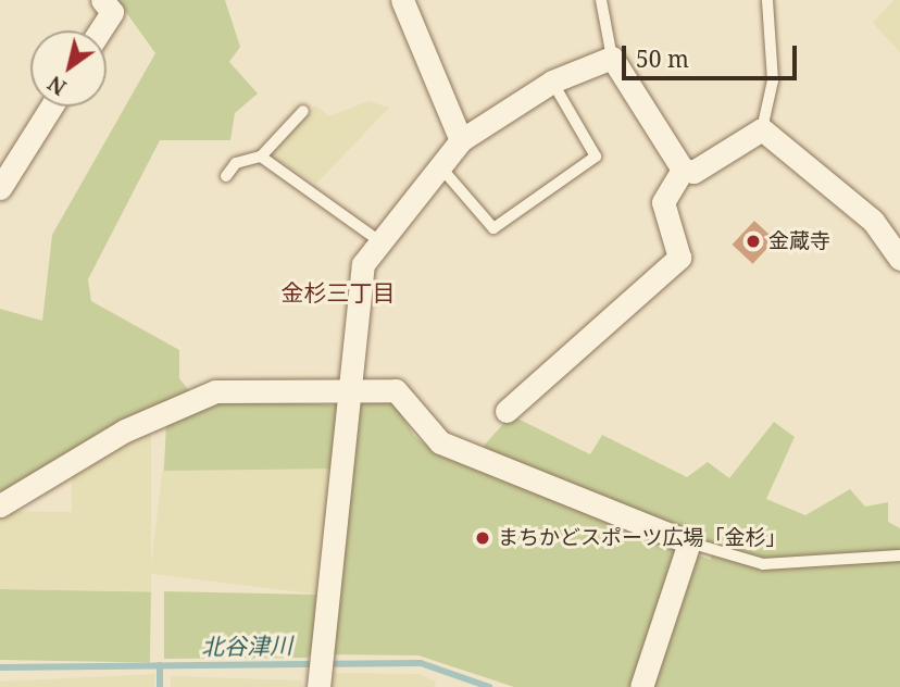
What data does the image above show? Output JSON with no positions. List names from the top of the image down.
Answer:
{
  "districts": ["金杉三丁目"],
  "water": ["北谷津川"],
  "places": ["金蔵寺", "まちかどスポーツ広場「金杉」"],
  "scale_bar": "50 m",
  "north": "bottom left"
}
